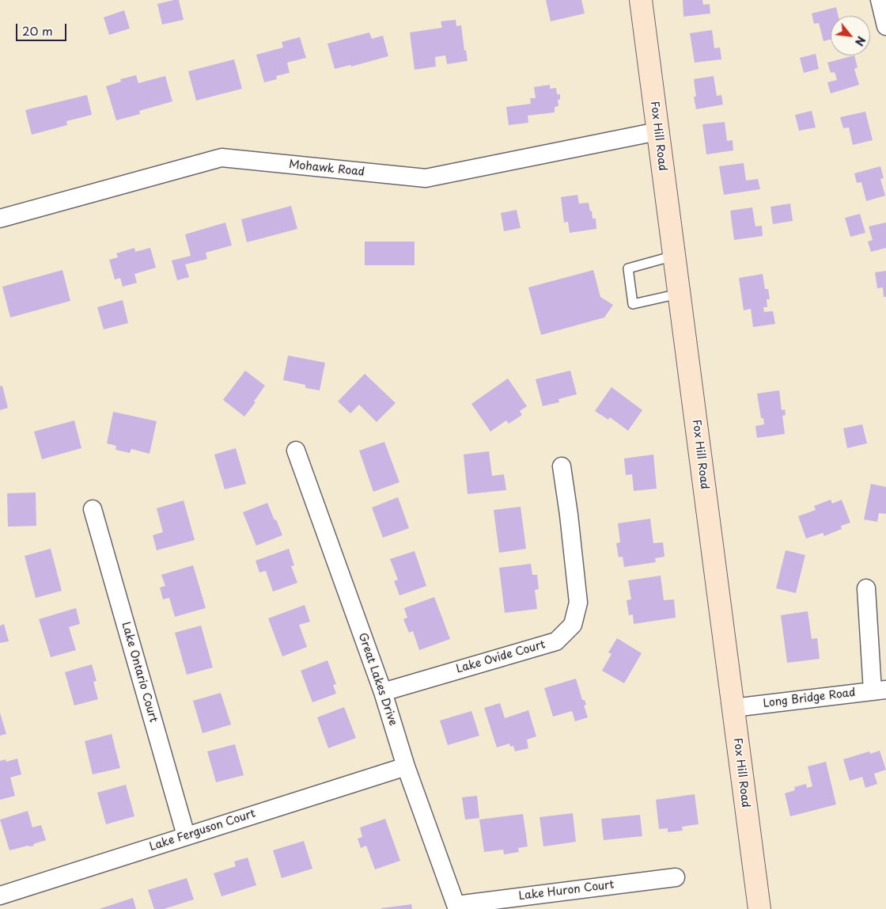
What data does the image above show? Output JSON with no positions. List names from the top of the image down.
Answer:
{
  "streets": {
    "main road": ["Fox Hill Road"],
    "street": [
      "Mohawk Road",
      "Lake Ovide Court",
      "Lake Ontario Court",
      "Great Lakes Drive",
      "Long Bridge Road",
      "Lake Ferguson Court",
      "Lake Huron Court"
    ]
  },
  "crossings": [
    ["Fox Hill Road", "Mohawk Road"],
    ["Fox Hill Road", "Long Bridge Road"],
    ["Lake Ovide Court", "Great Lakes Drive"],
    ["Lake Ontario Court", "Lake Ferguson Court"],
    ["Great Lakes Drive", "Lake Ferguson Court"],
    ["Great Lakes Drive", "Lake Huron Court"]
  ],
  "scale_bar": "20 m",
  "north": "bottom right"
}
